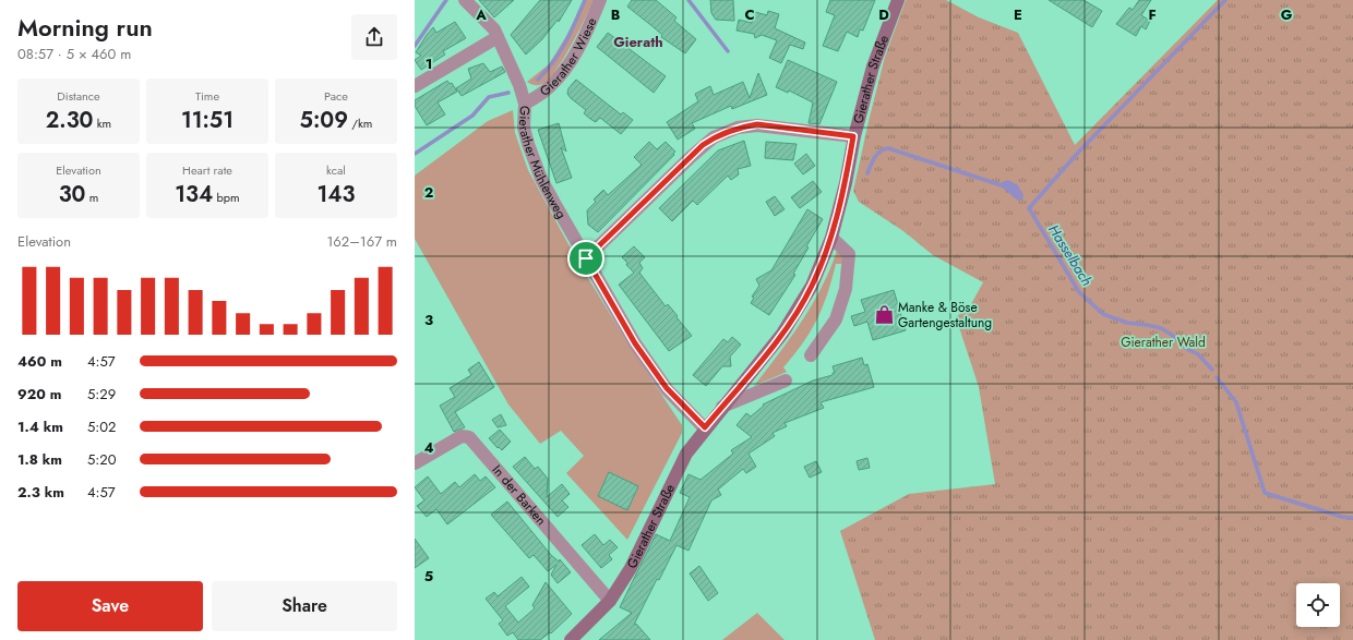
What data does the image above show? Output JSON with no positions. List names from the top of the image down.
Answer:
{
  "streets": {
    "street": [
      "Gierather Wiese",
      "Gierather Straße",
      "Gierather Mühlenweg",
      "In der Barken"
    ]
  },
  "crossings": [
    ["Gierather Wiese", "Gierather Mühlenweg"],
    ["Gierather Straße", "Gierather Mühlenweg"],
    ["Gierather Straße", "In der Barken"]
  ],
  "districts": ["Gierath"],
  "water": ["Hasselbach"],
  "parks": ["Gierather Wald"],
  "places": {
    "shop": ["Manke & Böse Gartengestaltung"]
  },
  "page": {
    "heading": ["Morning run", "08:57 · 5 × 460 m"],
    "stats": [
      ["Distance", "2.30 km"],
      ["Time", "11:51"],
      ["Pace", "5:09 /km"],
      ["Elevation", "30 m"],
      ["Heart rate", "134 bpm"],
      ["kcal", "143"]
    ],
    "chart": ["Elevation", "162–167 m"],
    "list": [
      {
        "name": "460 m",
        "note": "4:57"
      },
      {
        "name": "920 m",
        "note": "5:29"
      },
      {
        "name": "1.4 km",
        "note": "5:02"
      },
      {
        "name": "1.8 km",
        "note": "5:20"
      },
      {
        "name": "2.3 km",
        "note": "4:57"
      }
    ],
    "buttons": ["Save", "Share"]
  },
  "grid": {
    "columns": [
      "A",
      "B",
      "C",
      "D",
      "E",
      "F",
      "G"
    ],
    "rows": [
      "1",
      "2",
      "3",
      "4",
      "5"
    ]
  }
}
